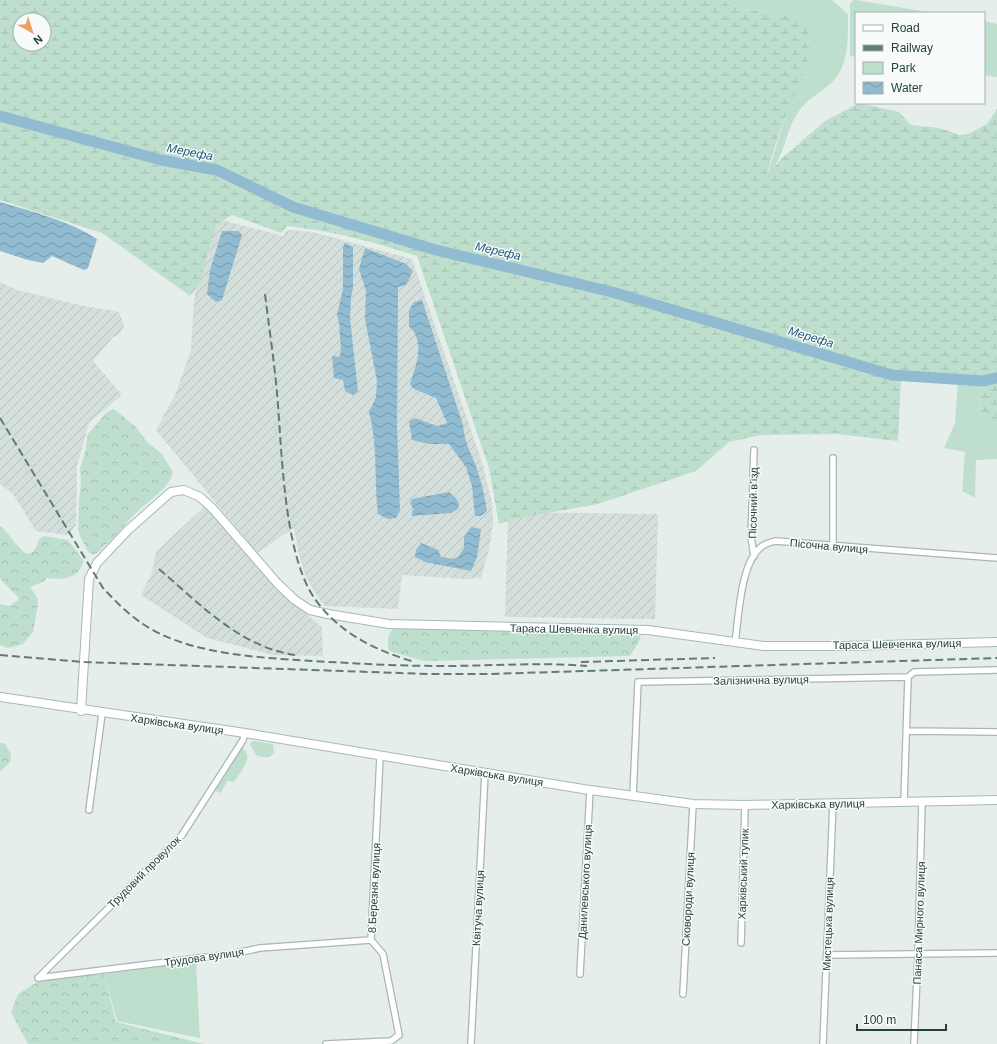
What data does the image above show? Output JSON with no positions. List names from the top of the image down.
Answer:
{
  "streets": {
    "street": [
      "Пісочний в’їзд",
      "Пісочна вулиця",
      "Тараса Шевченка вулиця",
      "Залізнична вулиця",
      "Харківська вулиця",
      "Трудовий провулок",
      "Харківський тупик",
      "Данилевського вулиця",
      "8 Березня вулиця",
      "Сковороди вулиця",
      "Квітуча вулиця",
      "Панаса Мирного вулиця",
      "Мистецька вулиця",
      "Трудова вулиця"
    ]
  },
  "crossings": [
    ["Пісочний в’їзд", "Пісочна вулиця"],
    ["Пісочна вулиця", "Тараса Шевченка вулиця"],
    ["Тараса Шевченка вулиця", "Харківська вулиця"],
    ["Залізнична вулиця", "Харківська вулиця"],
    ["Харківська вулиця", "Трудовий провулок"],
    ["Харківська вулиця", "Харківський тупик"],
    ["Харківська вулиця", "Данилевського вулиця"],
    ["Харківська вулиця", "8 Березня вулиця"],
    ["Харківська вулиця", "Сковороди вулиця"],
    ["Харківська вулиця", "Квітуча вулиця"],
    ["Харківська вулиця", "Панаса Мирного вулиця"],
    ["Харківська вулиця", "Мистецька вулиця"],
    ["Трудовий провулок", "Трудова вулиця"],
    ["8 Березня вулиця", "Трудова вулиця"]
  ],
  "water": ["Мерефа"],
  "legend": [
    "Road",
    "Railway",
    "Park",
    "Water"
  ],
  "scale_bar": "100 m",
  "north": "bottom right"
}
